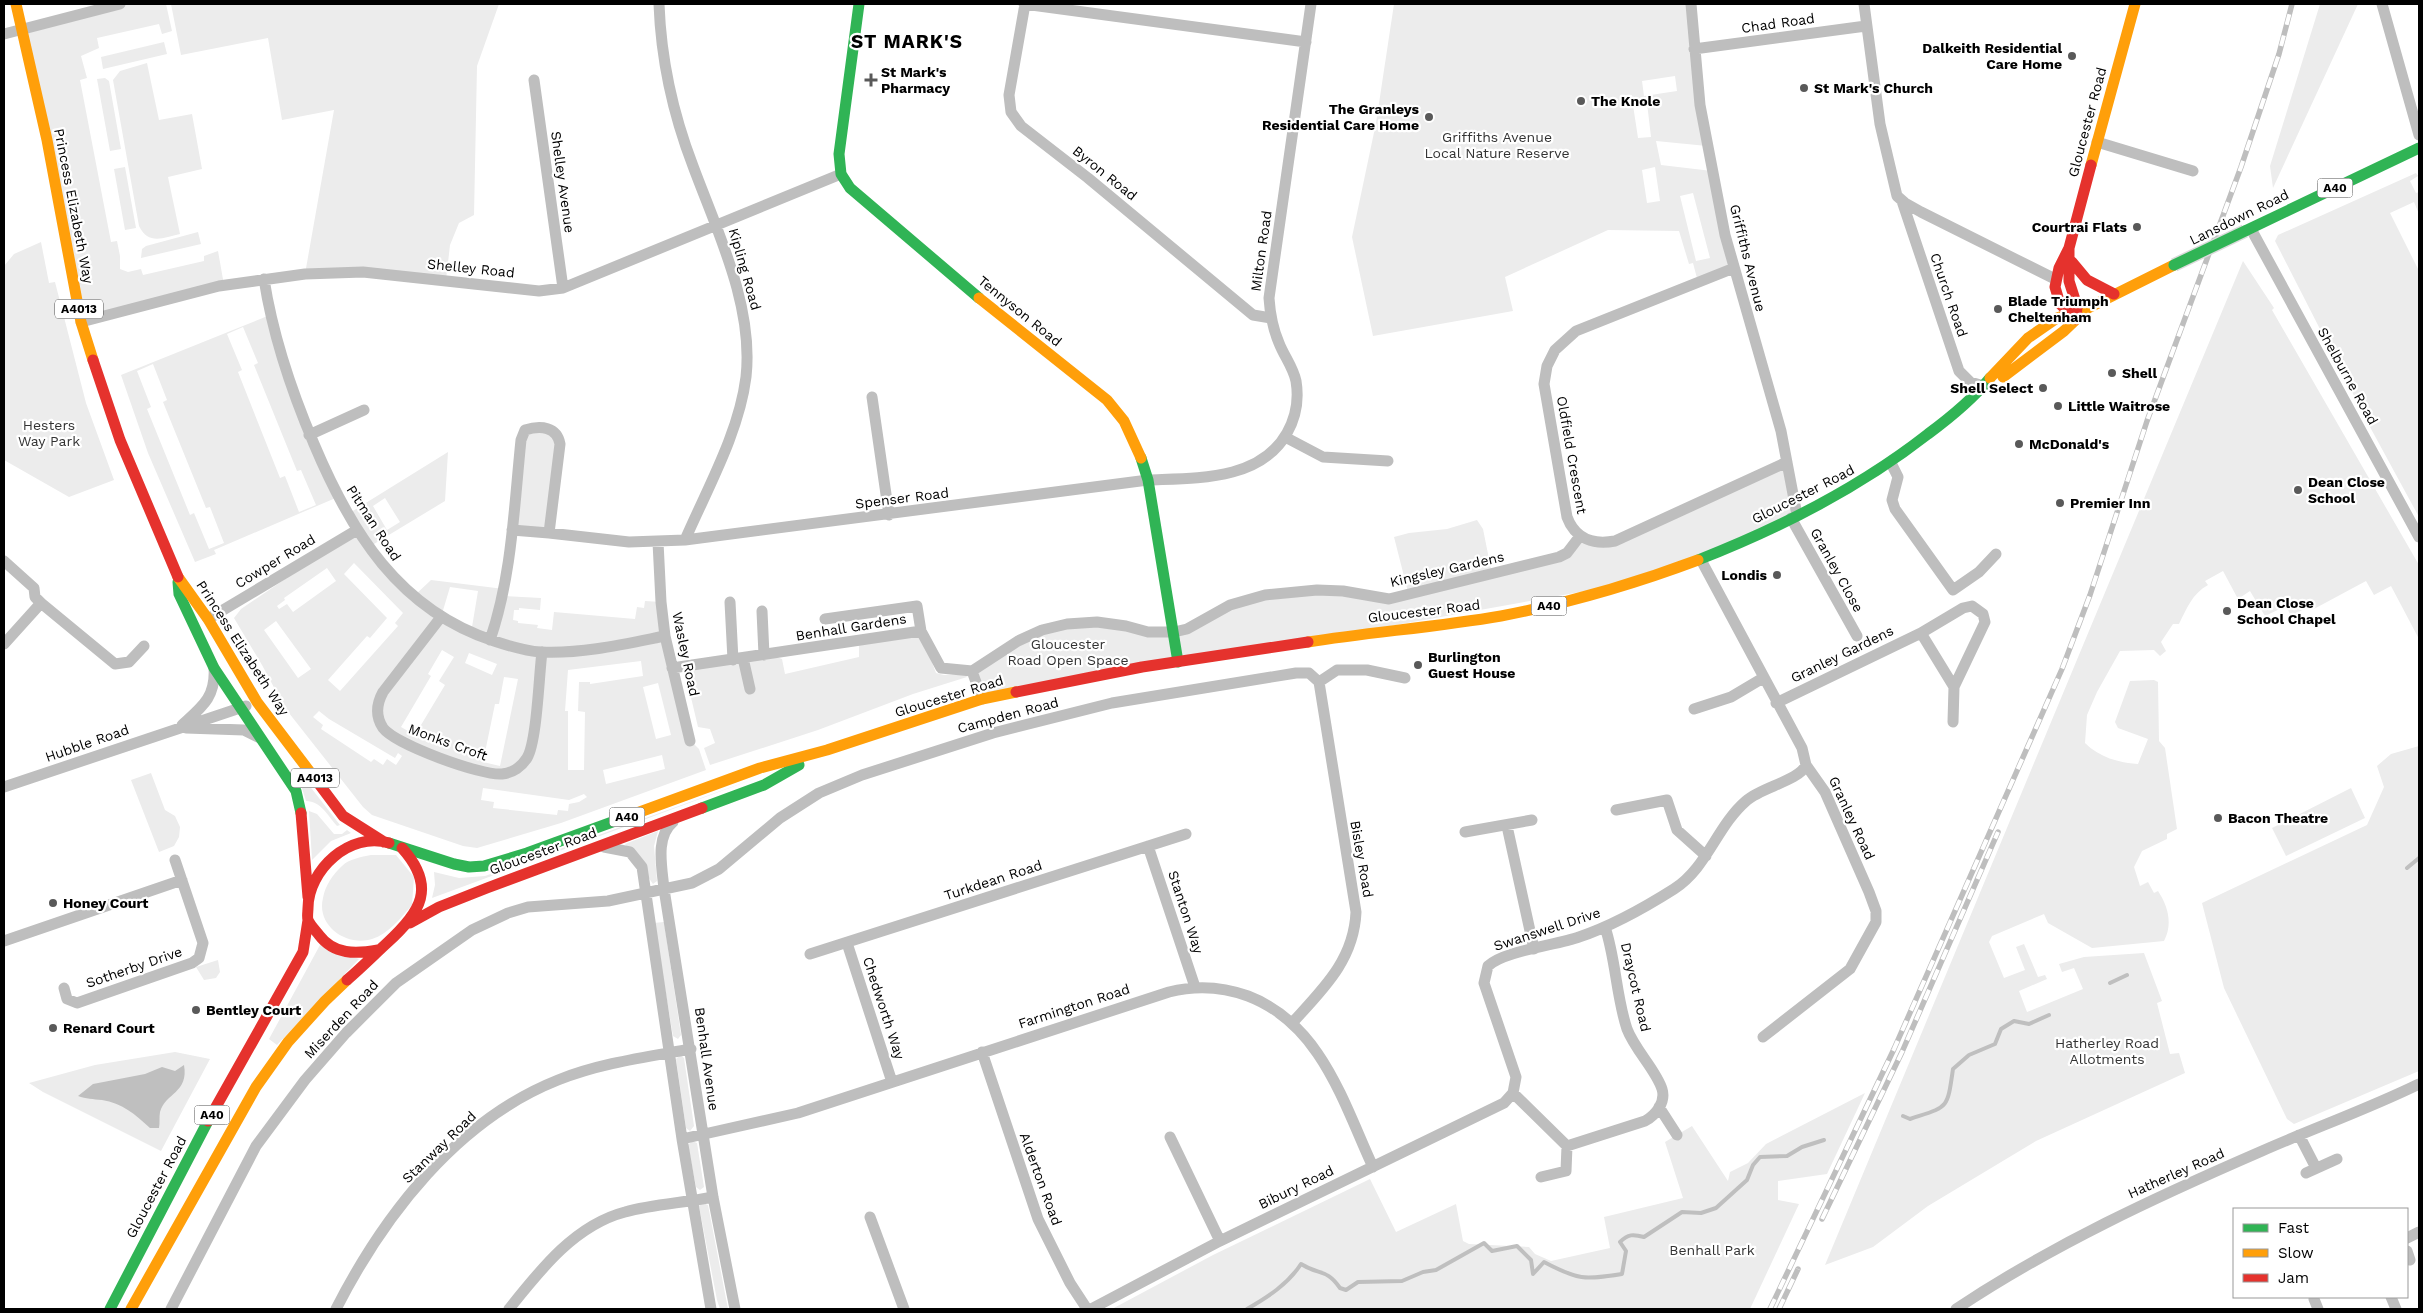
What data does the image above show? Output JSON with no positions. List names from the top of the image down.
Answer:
{
  "streets": {
    "main road": [
      "Gloucester Road",
      "A40",
      "Princess Elizabeth Way",
      "Lansdown Road",
      "A4013",
      "Tennyson Road"
    ],
    "street": [
      "Chad Road",
      "Byron Road",
      "Shelley Avenue",
      "Milton Road",
      "Griffiths Avenue",
      "Shelley Road",
      "Kipling Road",
      "Church Road",
      "Shelburne Road",
      "Oldfield Crescent",
      "Spenser Road",
      "Pitman Road",
      "Cowper Road",
      "Kingsley Gardens",
      "Granley Close",
      "Benhall Gardens",
      "Wasley Road",
      "Granley Gardens",
      "Campden Road",
      "Monks Croft",
      "Hubble Road",
      "Granley Road",
      "Bisley Road",
      "Turkdean Road",
      "Stanton Way",
      "Swanswell Drive",
      "Sotherby Drive",
      "Draycot Road",
      "Farmington Road",
      "Chedworth Way",
      "Miserden Road",
      "Benhall Avenue",
      "Stanway Road",
      "Hatherley Road",
      "Alderton Road",
      "Bibury Road"
    ]
  },
  "crossings": [
    ["Chad Road", "Griffiths Avenue"],
    ["Chad Road", "Church Road"],
    ["Gloucester Road", "A40"],
    ["Gloucester Road", "Princess Elizabeth Way"],
    ["Gloucester Road", "Lansdown Road"],
    ["Gloucester Road", "Griffiths Avenue"],
    ["Gloucester Road", "Church Road"],
    ["Gloucester Road", "Tennyson Road"],
    ["Gloucester Road", "Granley Close"],
    ["Gloucester Road", "Granley Road"],
    ["Gloucester Road", "Benhall Avenue"],
    ["Byron Road", "Milton Road"],
    ["Shelley Avenue", "Shelley Road"],
    ["A40", "Princess Elizabeth Way"],
    ["Princess Elizabeth Way", "Shelley Road"],
    ["Princess Elizabeth Way", "Cowper Road"],
    ["Princess Elizabeth Way", "Hubble Road"],
    ["Lansdown Road", "Shelburne Road"],
    ["Milton Road", "Tennyson Road"],
    ["Milton Road", "Spenser Road"],
    ["Griffiths Avenue", "Oldfield Crescent"],
    ["Griffiths Avenue", "Granley Close"],
    ["Shelley Road", "Kipling Road"],
    ["Shelley Road", "Tennyson Road"],
    ["Shelley Road", "Pitman Road"],
    ["Kipling Road", "Spenser Road"],
    ["Tennyson Road", "Spenser Road"],
    ["Tennyson Road", "Kingsley Gardens"],
    ["Oldfield Crescent", "Kingsley Gardens"],
    ["Spenser Road", "Wasley Road"],
    ["Pitman Road", "Cowper Road"],
    ["Pitman Road", "Wasley Road"],
    ["Pitman Road", "Monks Croft"],
    ["Kingsley Gardens", "Benhall Gardens"],
    ["Benhall Gardens", "Wasley Road"],
    ["Granley Gardens", "Granley Road"],
    ["Campden Road", "Bisley Road"],
    ["Campden Road", "Miserden Road"],
    ["Campden Road", "Benhall Avenue"],
    ["Granley Road", "Swanswell Drive"],
    ["Bisley Road", "Farmington Road"],
    ["Turkdean Road", "Stanton Way"],
    ["Turkdean Road", "Chedworth Way"],
    ["Stanton Way", "Farmington Road"],
    ["Swanswell Drive", "Draycot Road"],
    ["Swanswell Drive", "Bibury Road"],
    ["Farmington Road", "Chedworth Way"],
    ["Farmington Road", "Benhall Avenue"],
    ["Farmington Road", "Alderton Road"],
    ["Farmington Road", "Bibury Road"],
    ["Benhall Avenue", "Stanway Road"]
  ],
  "districts": ["ST MARK'S"],
  "parks": [
    "Griffiths Avenue Local Nature Reserve",
    "Hesters Way Park",
    "Gloucester Road Open Space",
    "Hatherley Road Allotments",
    "Benhall Park"
  ],
  "places": {
    "other": [
      "Dalkeith Residential Care Home",
      "St Mark's Church",
      "The Knole",
      "The Granleys Residential Care Home",
      "Courtrai Flats",
      "Blade Triumph Cheltenham",
      "Shell",
      "Shell Select",
      "Little Waitrose",
      "McDonald's",
      "Dean Close School",
      "Premier Inn",
      "Londis",
      "Dean Close School Chapel",
      "Burlington Guest House",
      "Bacon Theatre",
      "Honey Court",
      "Bentley Court",
      "Renard Court"
    ],
    "health": ["St Mark's Pharmacy"]
  },
  "legend": ["Fast", "Slow", "Jam"]
}
